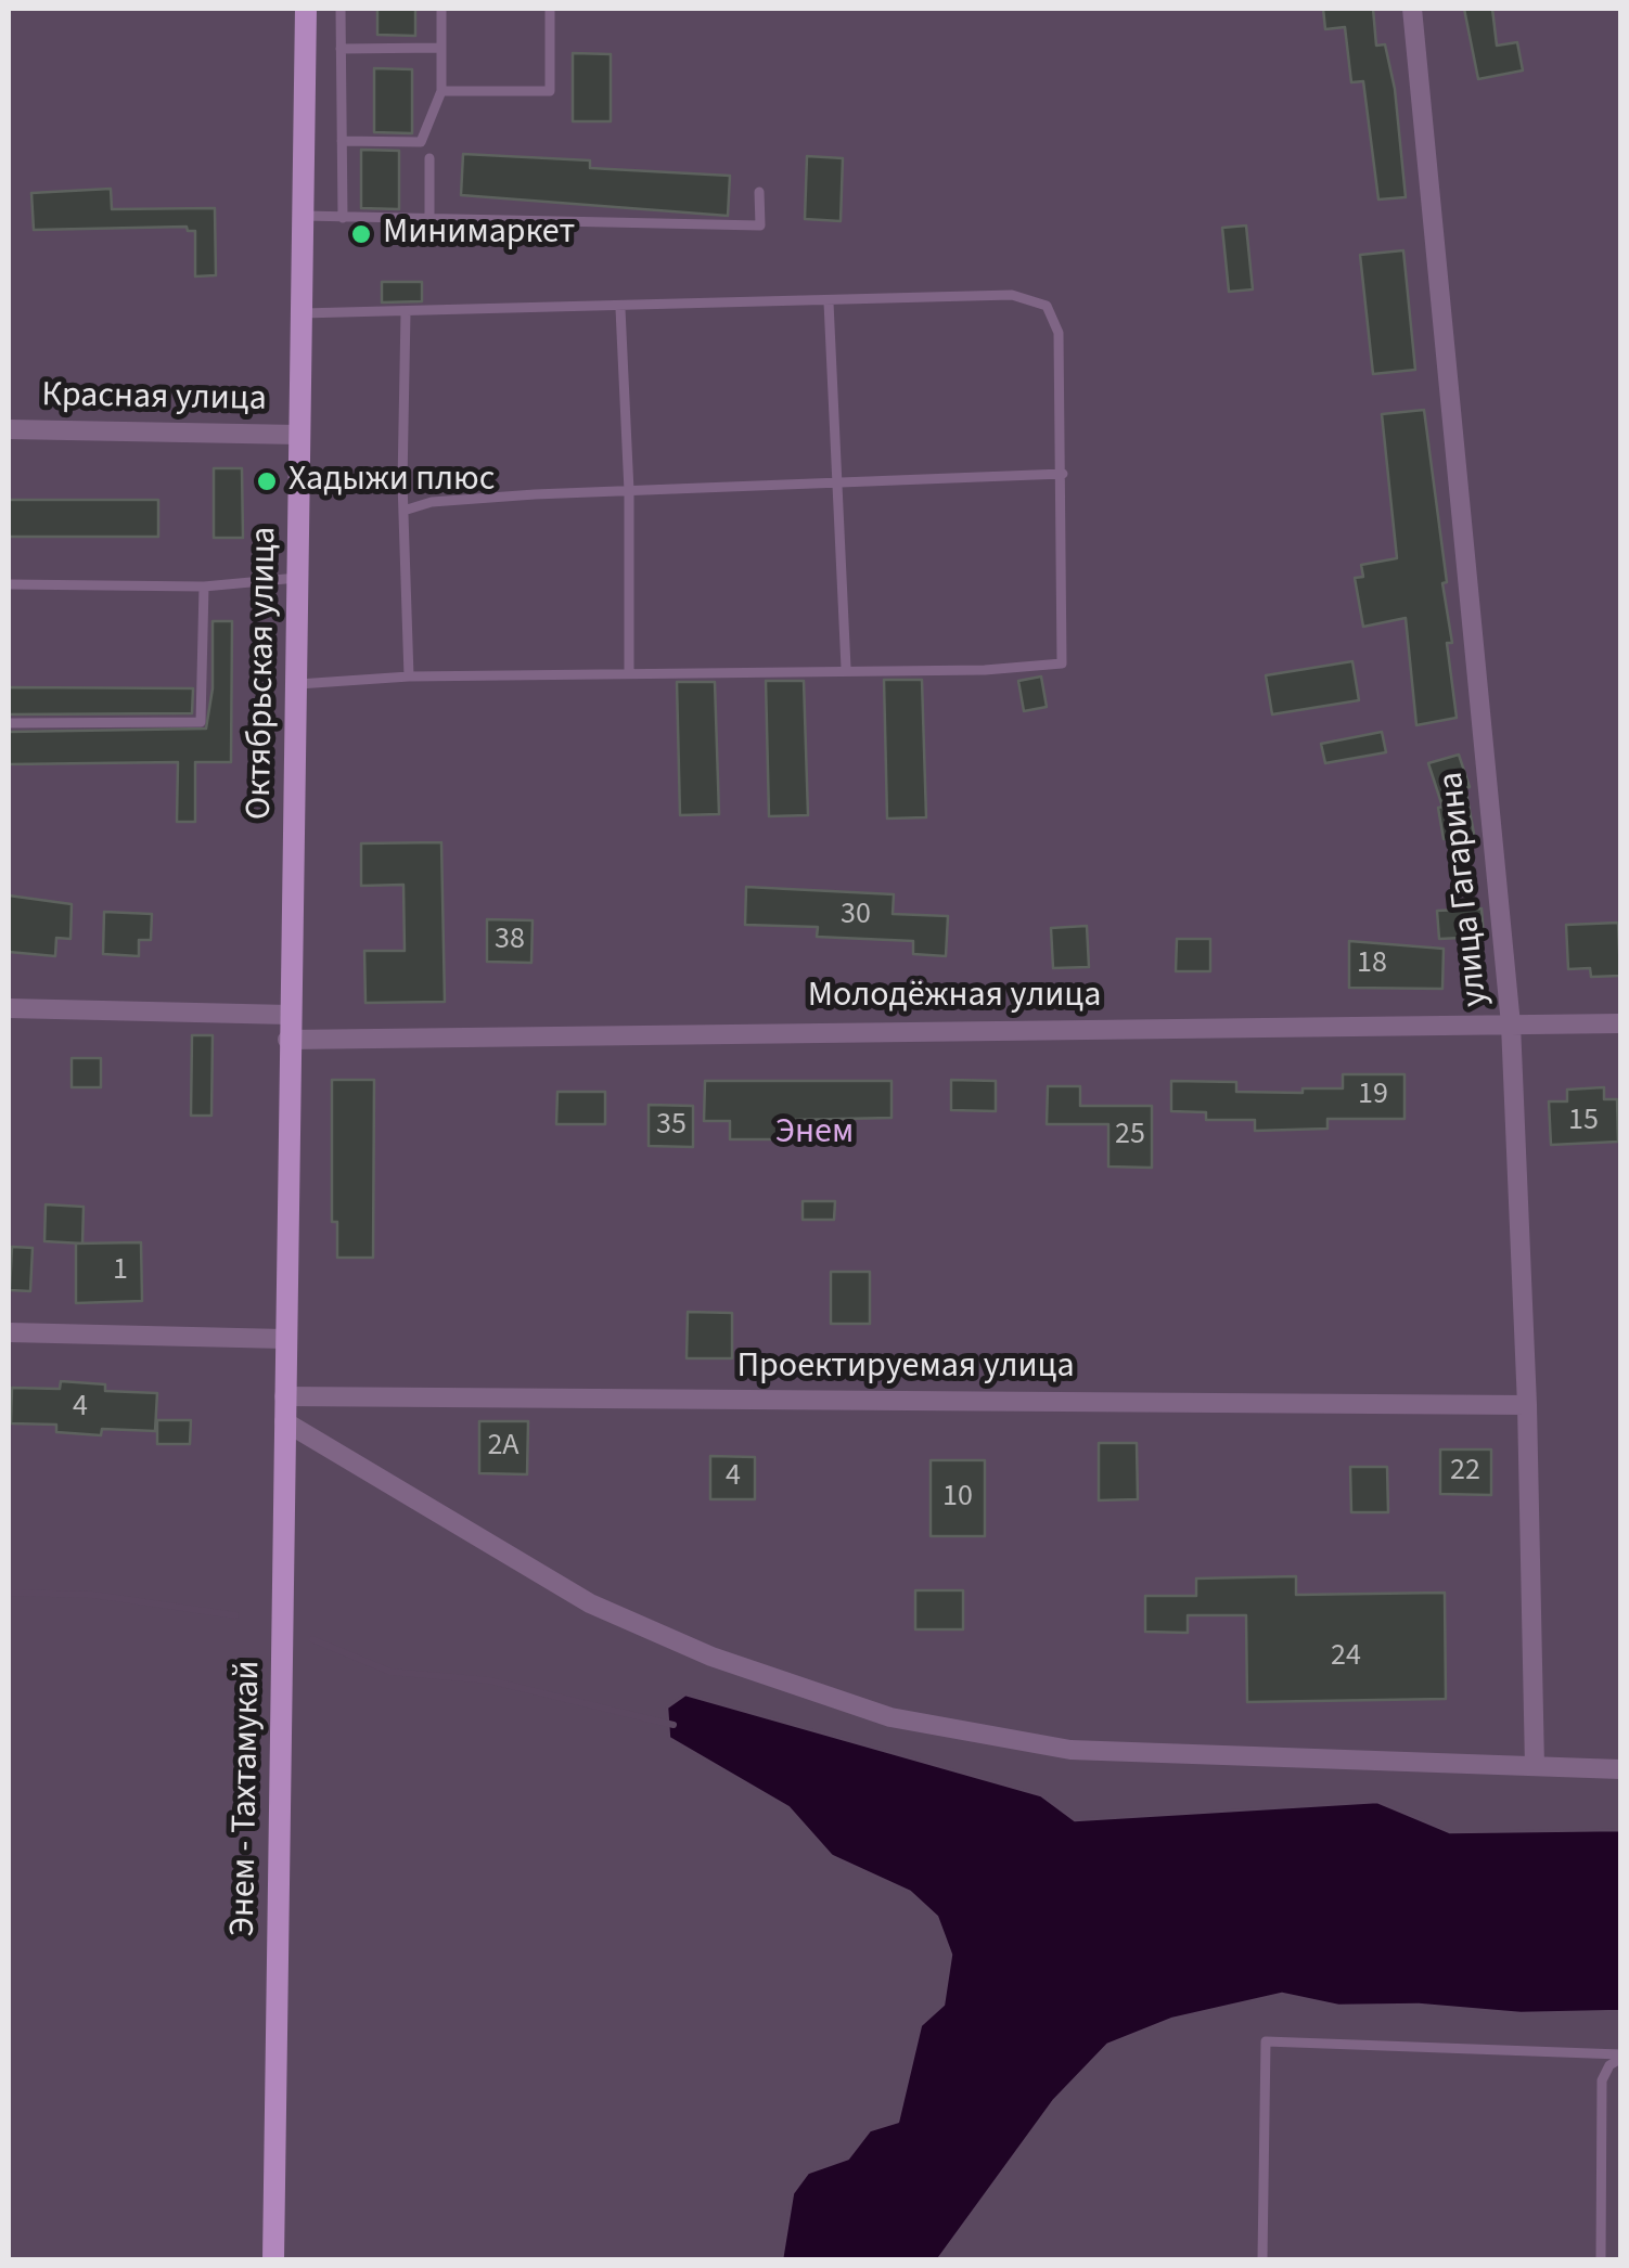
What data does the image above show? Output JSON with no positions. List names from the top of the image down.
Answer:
{
  "streets": {
    "main road": ["Октябрьская улица", "Энем - Тахтамукай"],
    "street": [
      "Красная улица",
      "улица Гагарина",
      "Молодёжная улица",
      "Проектируемая улица"
    ]
  },
  "crossings": [
    ["Красная улица", "Октябрьская улица"],
    ["Октябрьская улица", "Молодёжная улица"],
    ["Октябрьская улица", "Энем - Тахтамукай"],
    ["улица Гагарина", "Молодёжная улица"],
    ["улица Гагарина", "Проектируемая улица"],
    ["Проектируемая улица", "Энем - Тахтамукай"]
  ],
  "parks": ["Энем"],
  "places": ["Минимаркет", "Хадыжи плюс"],
  "house_numbers": [
    "30",
    "38",
    "18",
    "19",
    "15",
    "35",
    "25",
    "1",
    "4",
    "2А",
    "22",
    "4",
    "10",
    "24"
  ]
}
